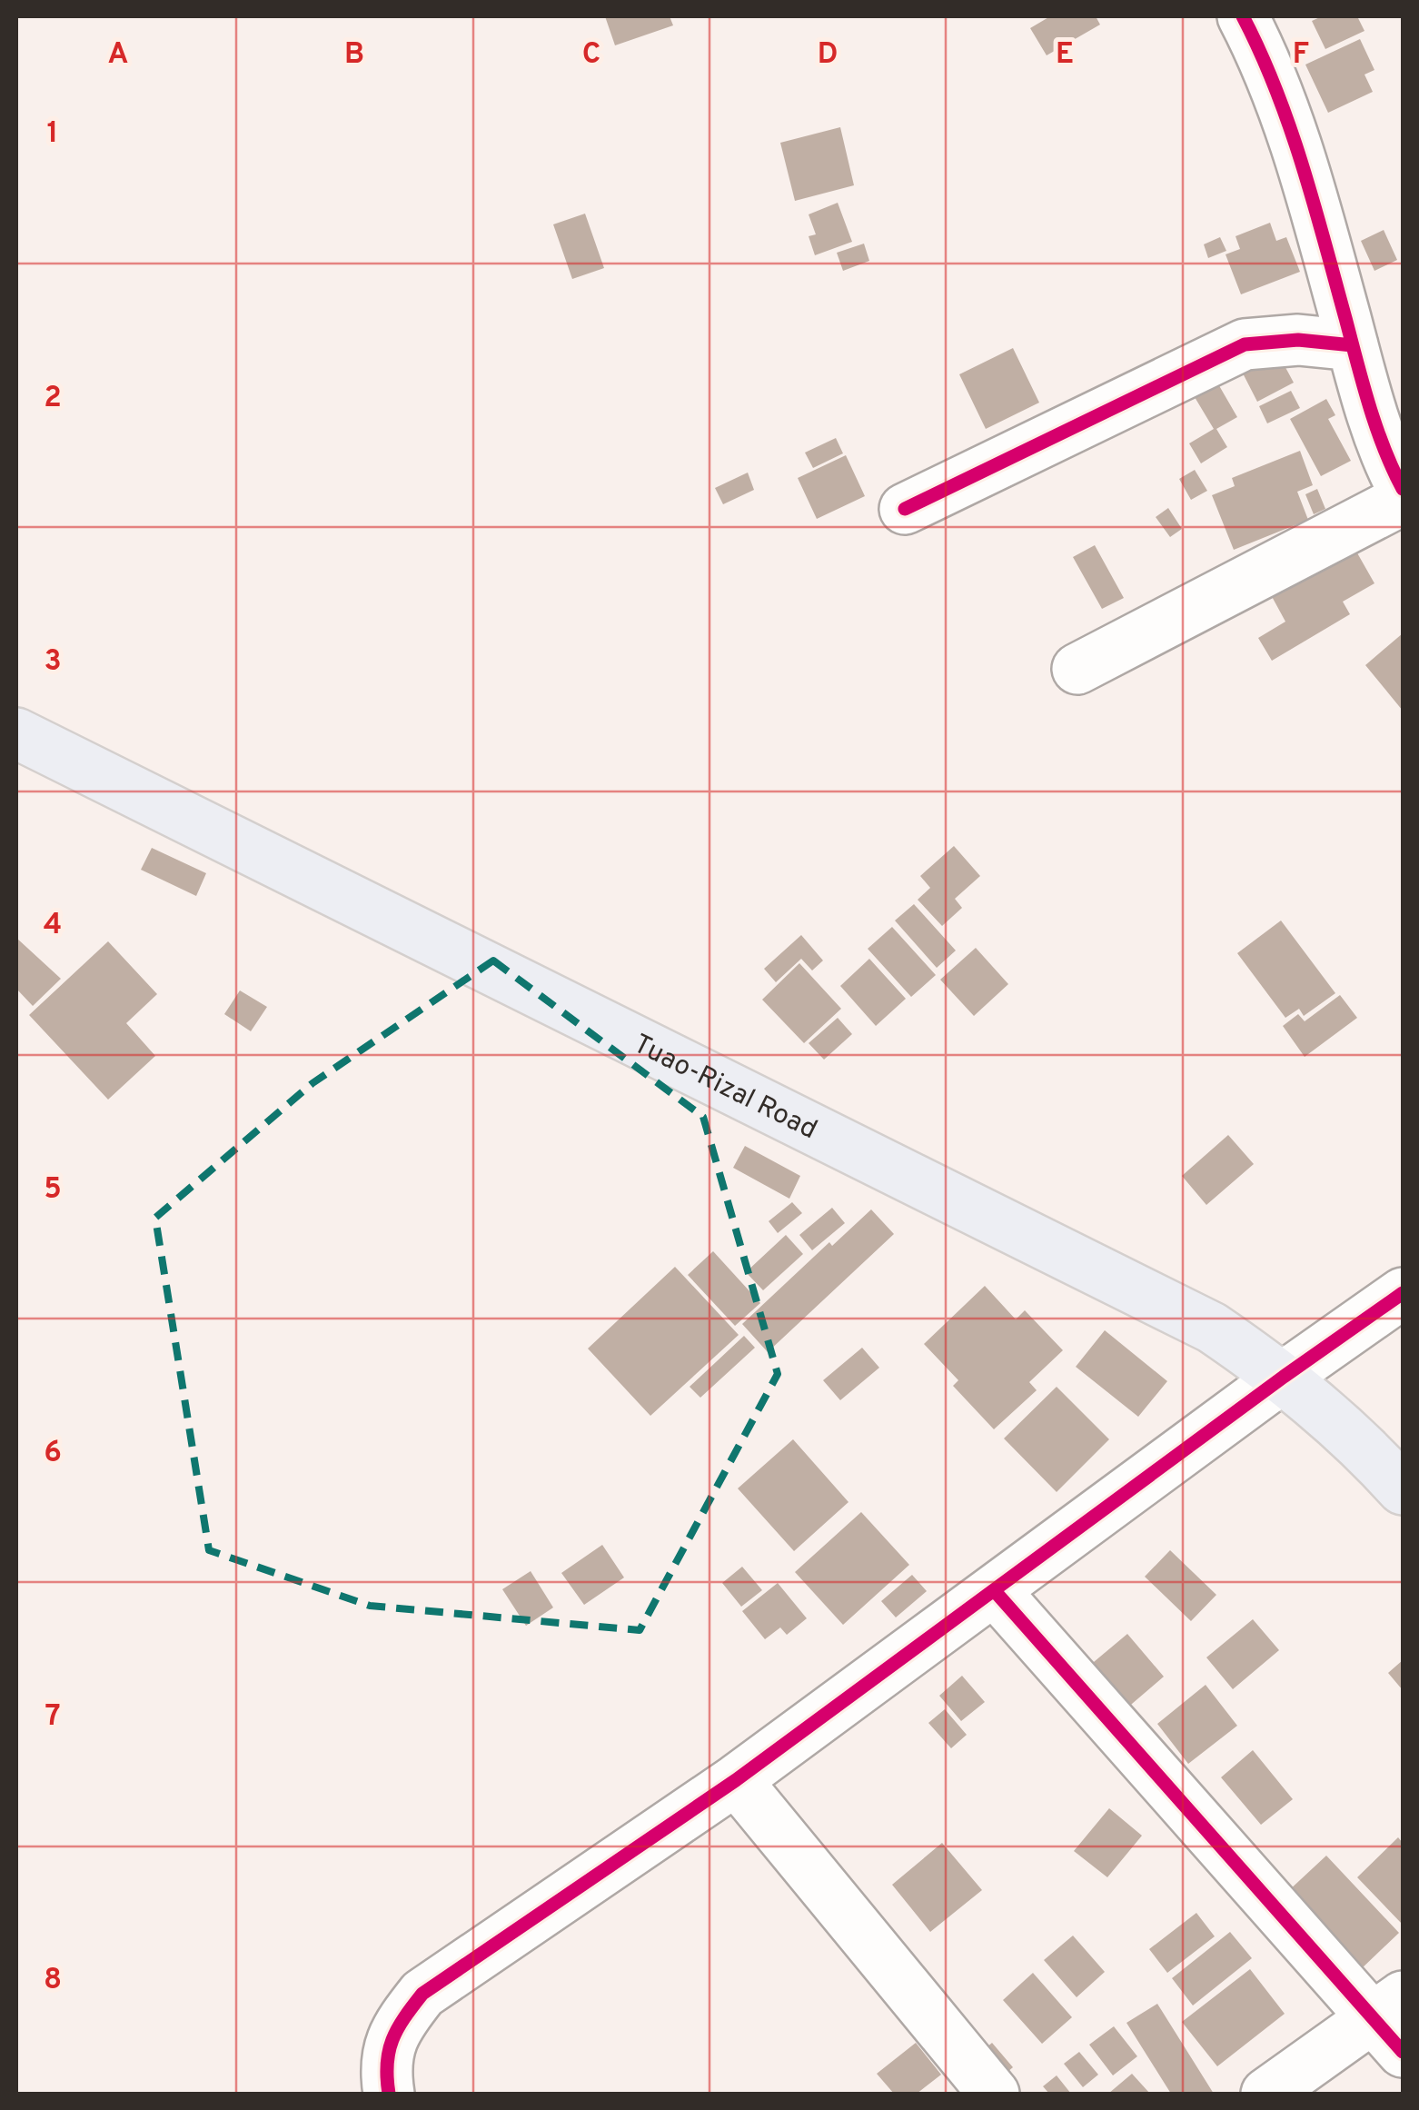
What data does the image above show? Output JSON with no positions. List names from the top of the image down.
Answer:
{
  "streets": {
    "main road": ["Tuao-Rizal Road"]
  },
  "grid": {
    "columns": [
      "A",
      "B",
      "C",
      "D",
      "E",
      "F"
    ],
    "rows": [
      "1",
      "2",
      "3",
      "4",
      "5",
      "6",
      "7",
      "8"
    ]
  }
}
